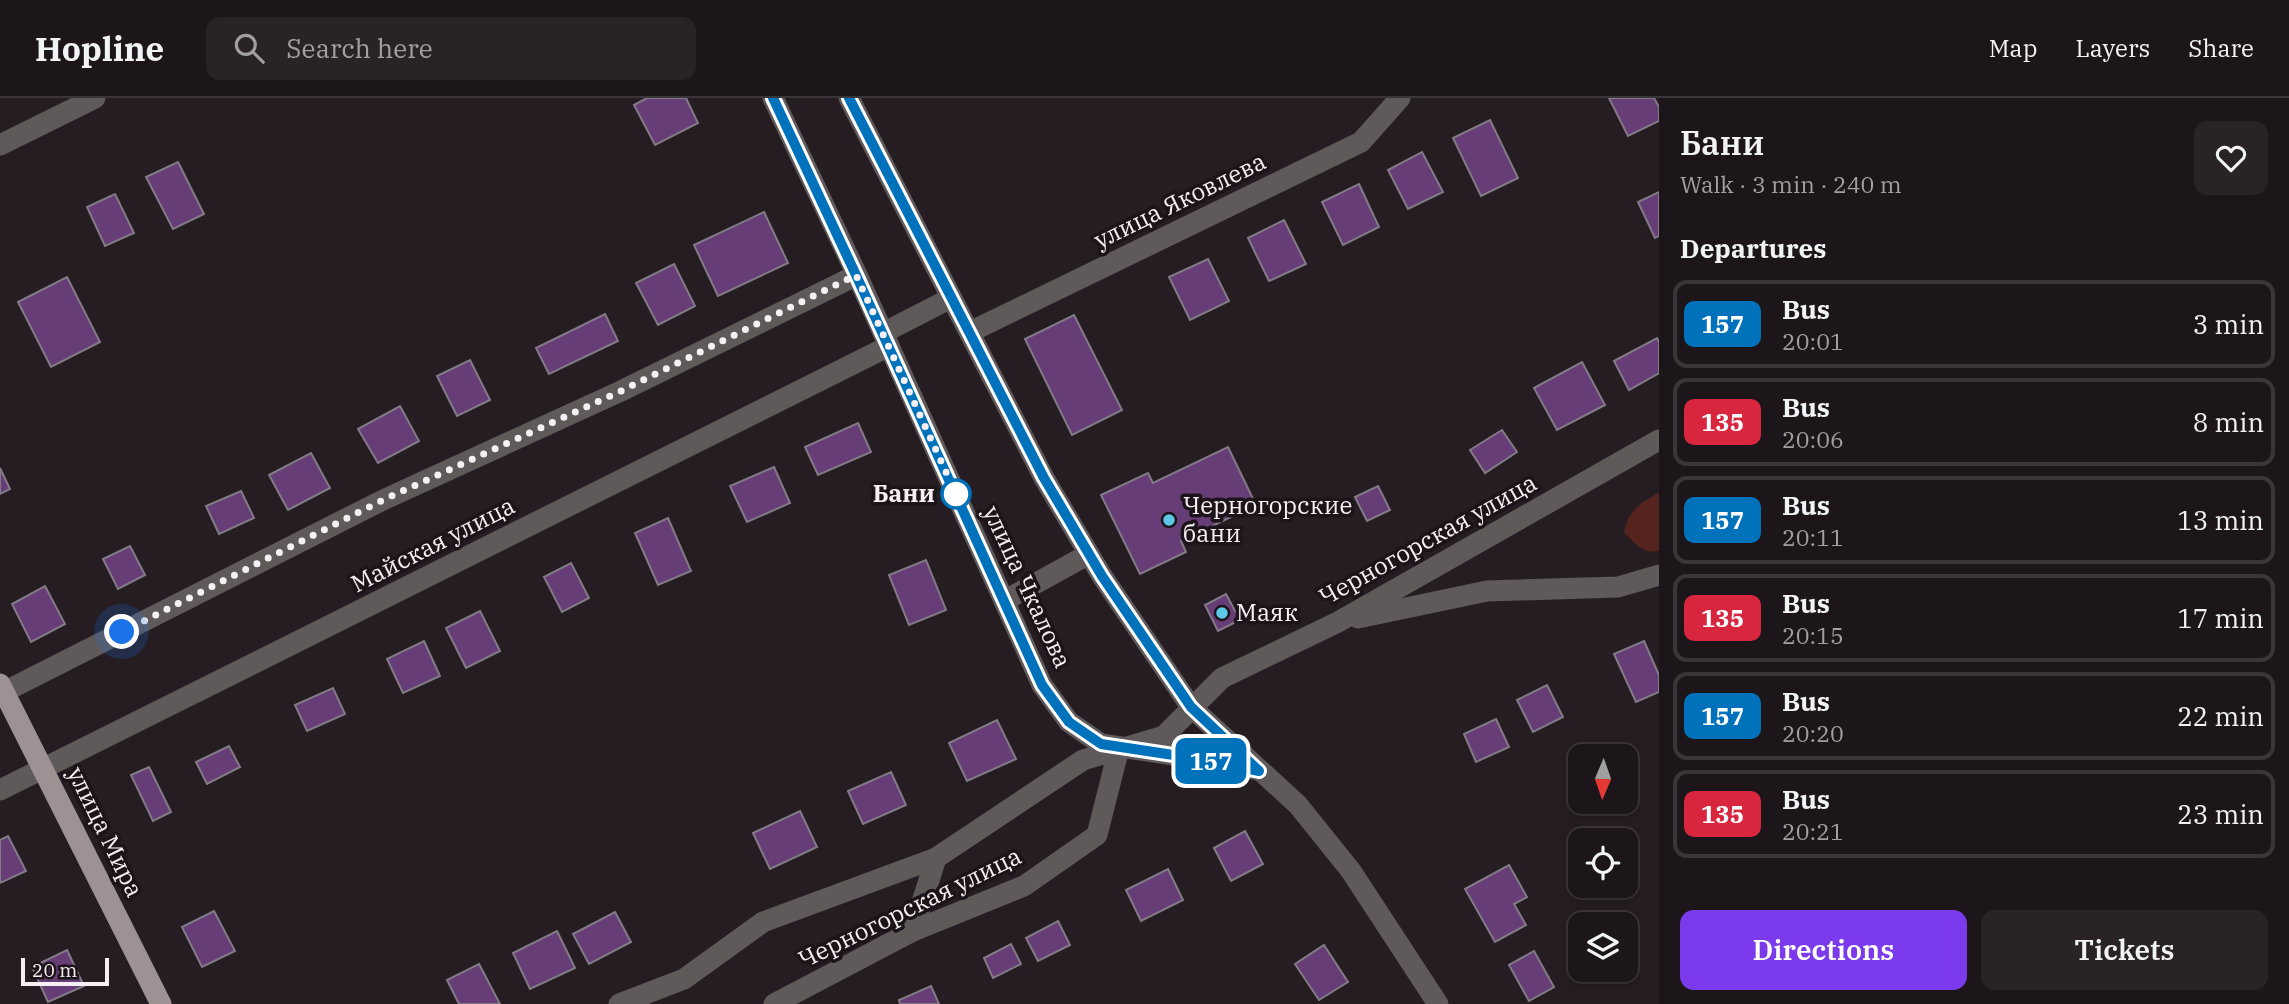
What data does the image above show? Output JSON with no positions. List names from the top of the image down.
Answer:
{
  "streets": {
    "main road": ["улица Мира"],
    "street": [
      "улица Яковлева",
      "Черногорская улица",
      "Майская улица",
      "улица Чкалова"
    ]
  },
  "crossings": [
    ["улица Яковлева", "улица Чкалова"],
    ["Черногорская улица", "улица Чкалова"],
    ["Майская улица", "улица Чкалова"],
    ["Майская улица", "улица Мира"]
  ],
  "places": ["Бани", "Черногорские бани", "Маяк"],
  "lines": ["bus line 157"],
  "scale_bar": "20 m",
  "north": "bottom",
  "page": {
    "header": "Hopline",
    "search": "Search here",
    "nav": ["Map", "Layers", "Share"],
    "on_map": "157",
    "heading": [
      ["Бани", "Walk · 3 min · 240 m"],
      "Departures"
    ],
    "list": [
      {
        "mark": "157",
        "name": "Bus",
        "note": "20:01",
        "value": "3 min"
      },
      {
        "mark": "135",
        "name": "Bus",
        "note": "20:06",
        "value": "8 min"
      },
      {
        "mark": "157",
        "name": "Bus",
        "note": "20:11",
        "value": "13 min"
      },
      {
        "mark": "135",
        "name": "Bus",
        "note": "20:15",
        "value": "17 min"
      },
      {
        "mark": "157",
        "name": "Bus",
        "note": "20:20",
        "value": "22 min"
      },
      {
        "mark": "135",
        "name": "Bus",
        "note": "20:21",
        "value": "23 min"
      }
    ],
    "buttons": ["Directions", "Tickets"],
    "scale": "20 m"
  }
}
